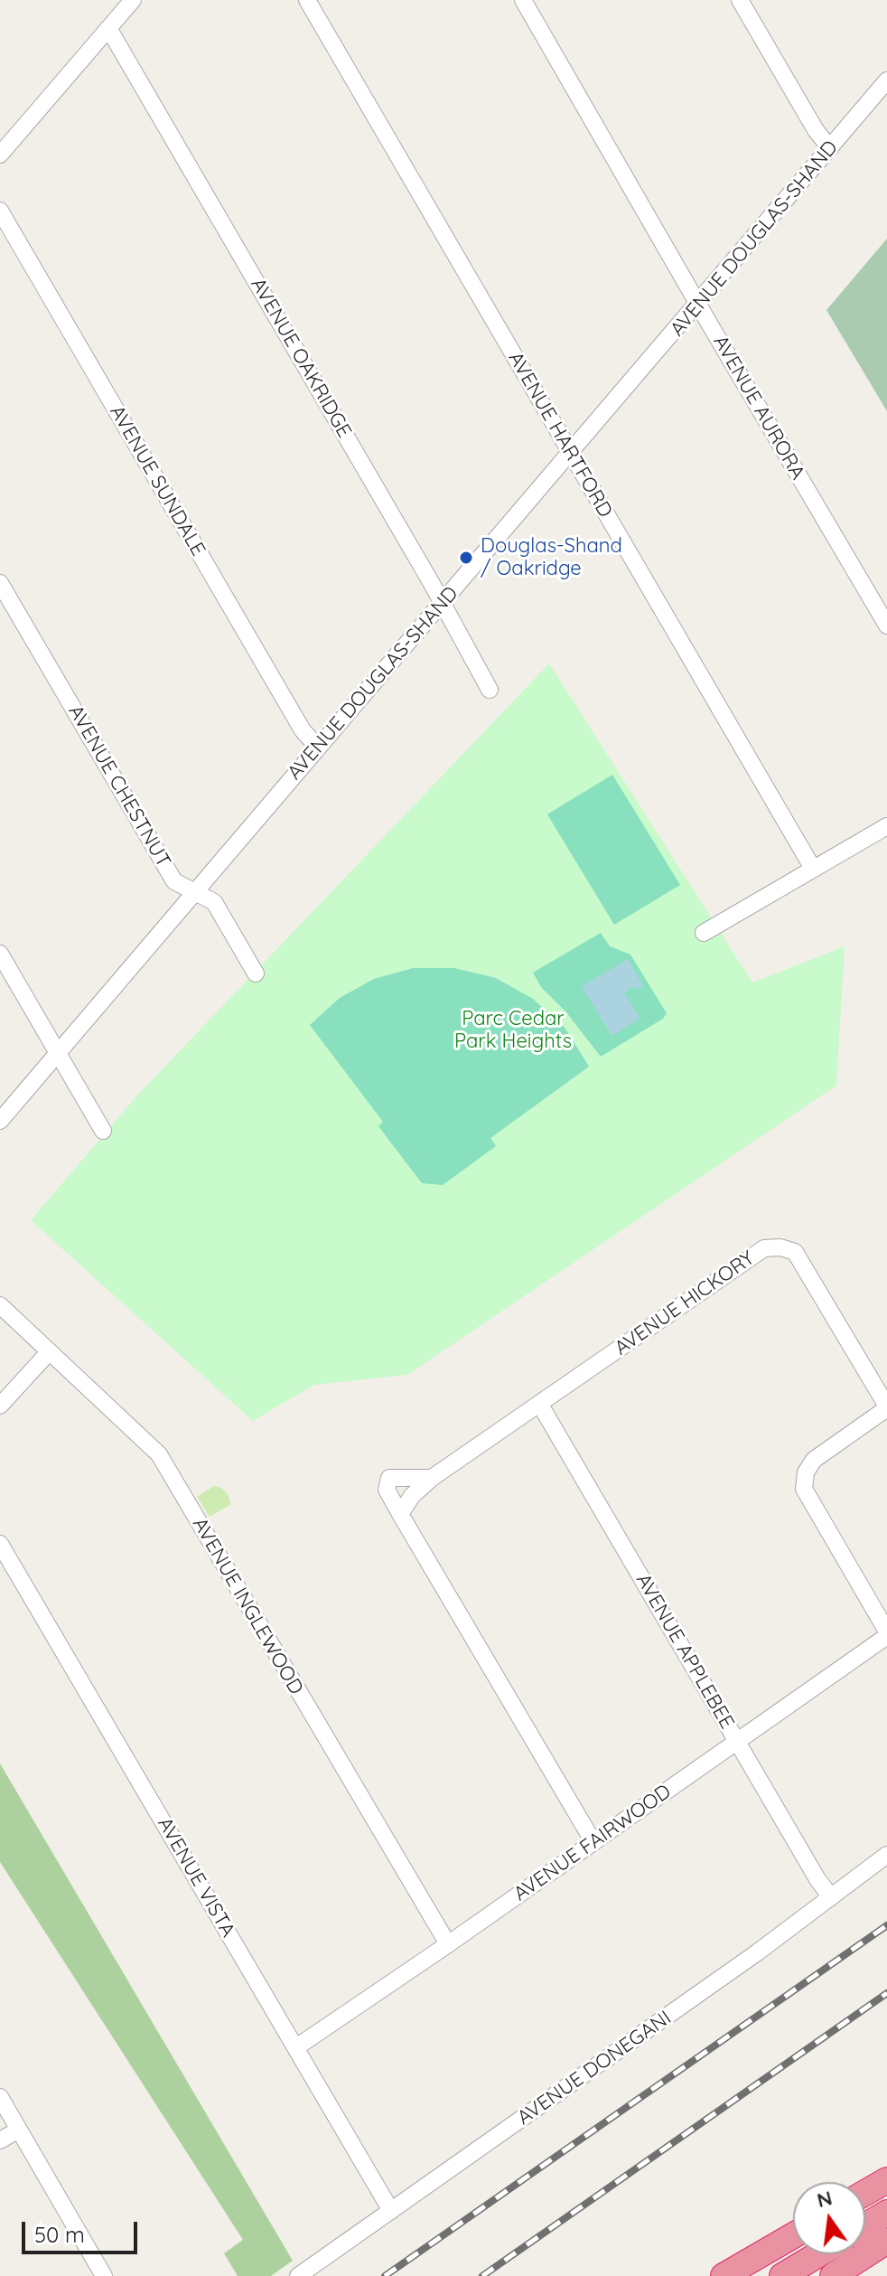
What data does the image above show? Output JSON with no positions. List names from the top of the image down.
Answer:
{
  "streets": {
    "street": [
      "AVENUE DOUGLAS-SHAND",
      "AVENUE OAKRIDGE",
      "AVENUE AURORA",
      "AVENUE HARTFORD",
      "AVENUE SUNDALE",
      "AVENUE CHESTNUT",
      "AVENUE HICKORY",
      "AVENUE INGLEWOOD",
      "AVENUE APPLEBEE",
      "AVENUE FAIRWOOD",
      "AVENUE VISTA",
      "AVENUE DONEGANI"
    ]
  },
  "crossings": [
    ["AVENUE DOUGLAS-SHAND", "AVENUE OAKRIDGE"],
    ["AVENUE DOUGLAS-SHAND", "AVENUE AURORA"],
    ["AVENUE DOUGLAS-SHAND", "AVENUE HARTFORD"],
    ["AVENUE DOUGLAS-SHAND", "AVENUE SUNDALE"],
    ["AVENUE DOUGLAS-SHAND", "AVENUE CHESTNUT"],
    ["AVENUE HICKORY", "AVENUE APPLEBEE"],
    ["AVENUE INGLEWOOD", "AVENUE FAIRWOOD"],
    ["AVENUE APPLEBEE", "AVENUE FAIRWOOD"],
    ["AVENUE APPLEBEE", "AVENUE DONEGANI"],
    ["AVENUE FAIRWOOD", "AVENUE VISTA"],
    ["AVENUE VISTA", "AVENUE DONEGANI"]
  ],
  "parks": ["Parc Cedar Park Heights"],
  "places": ["Douglas-Shand / Oakridge"],
  "scale_bar": "50 m",
  "north": "top"
}
